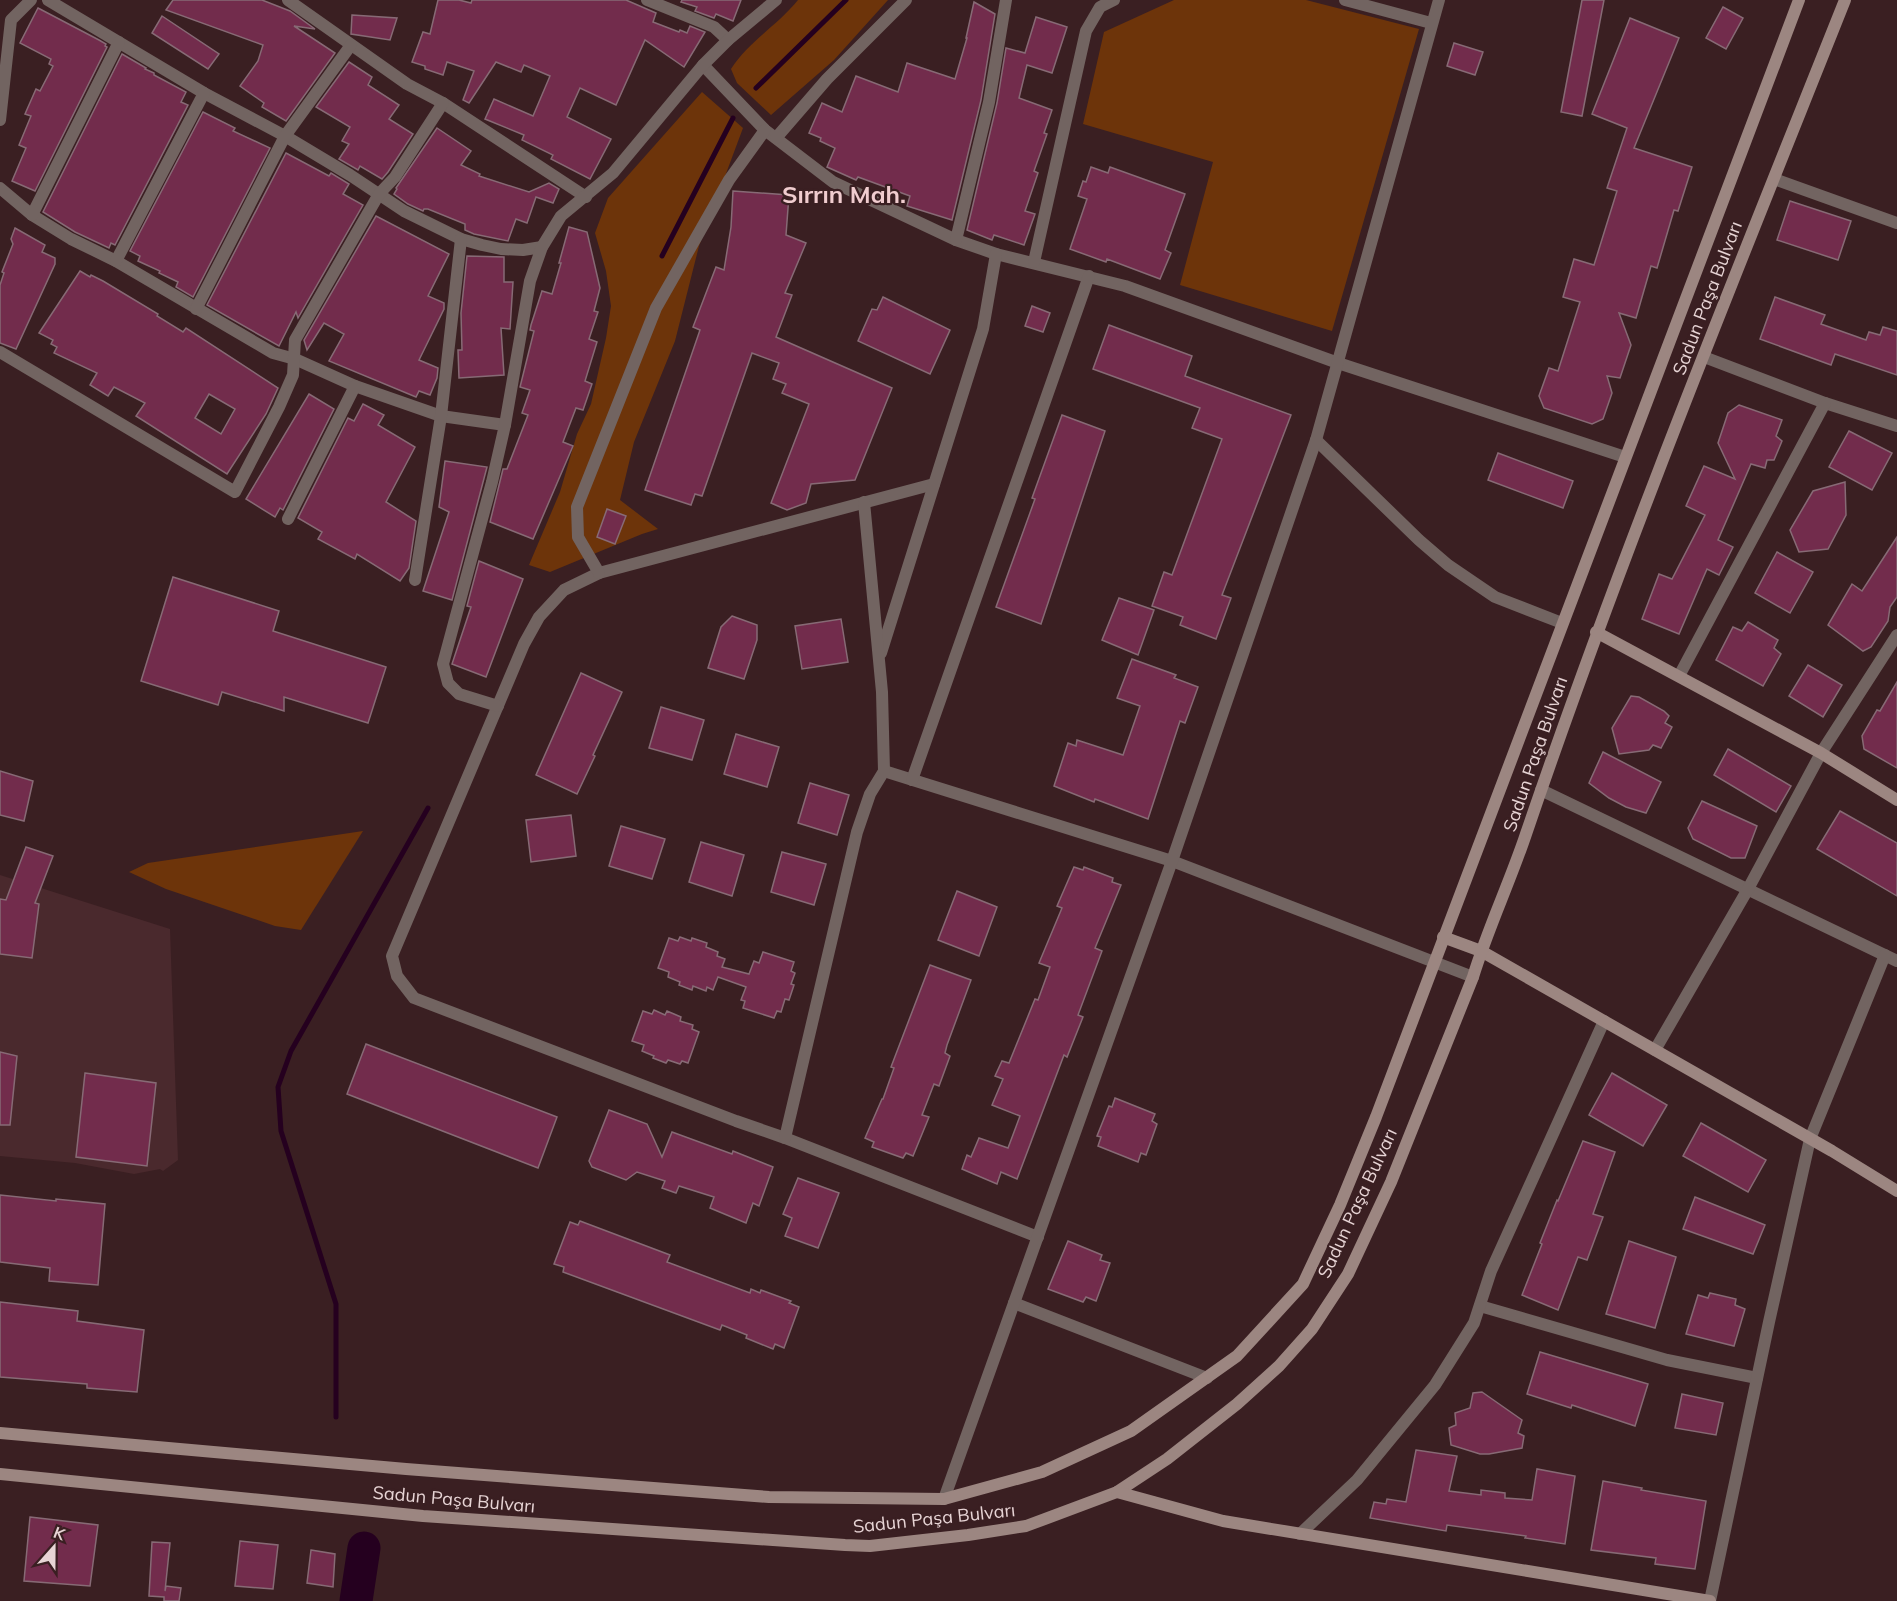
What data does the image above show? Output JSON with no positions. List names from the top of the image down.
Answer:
{
  "streets": {
    "main road": ["Sadun Paşa Bulvarı"]
  },
  "districts": ["Sırrın Mah."],
  "north": "top"
}
